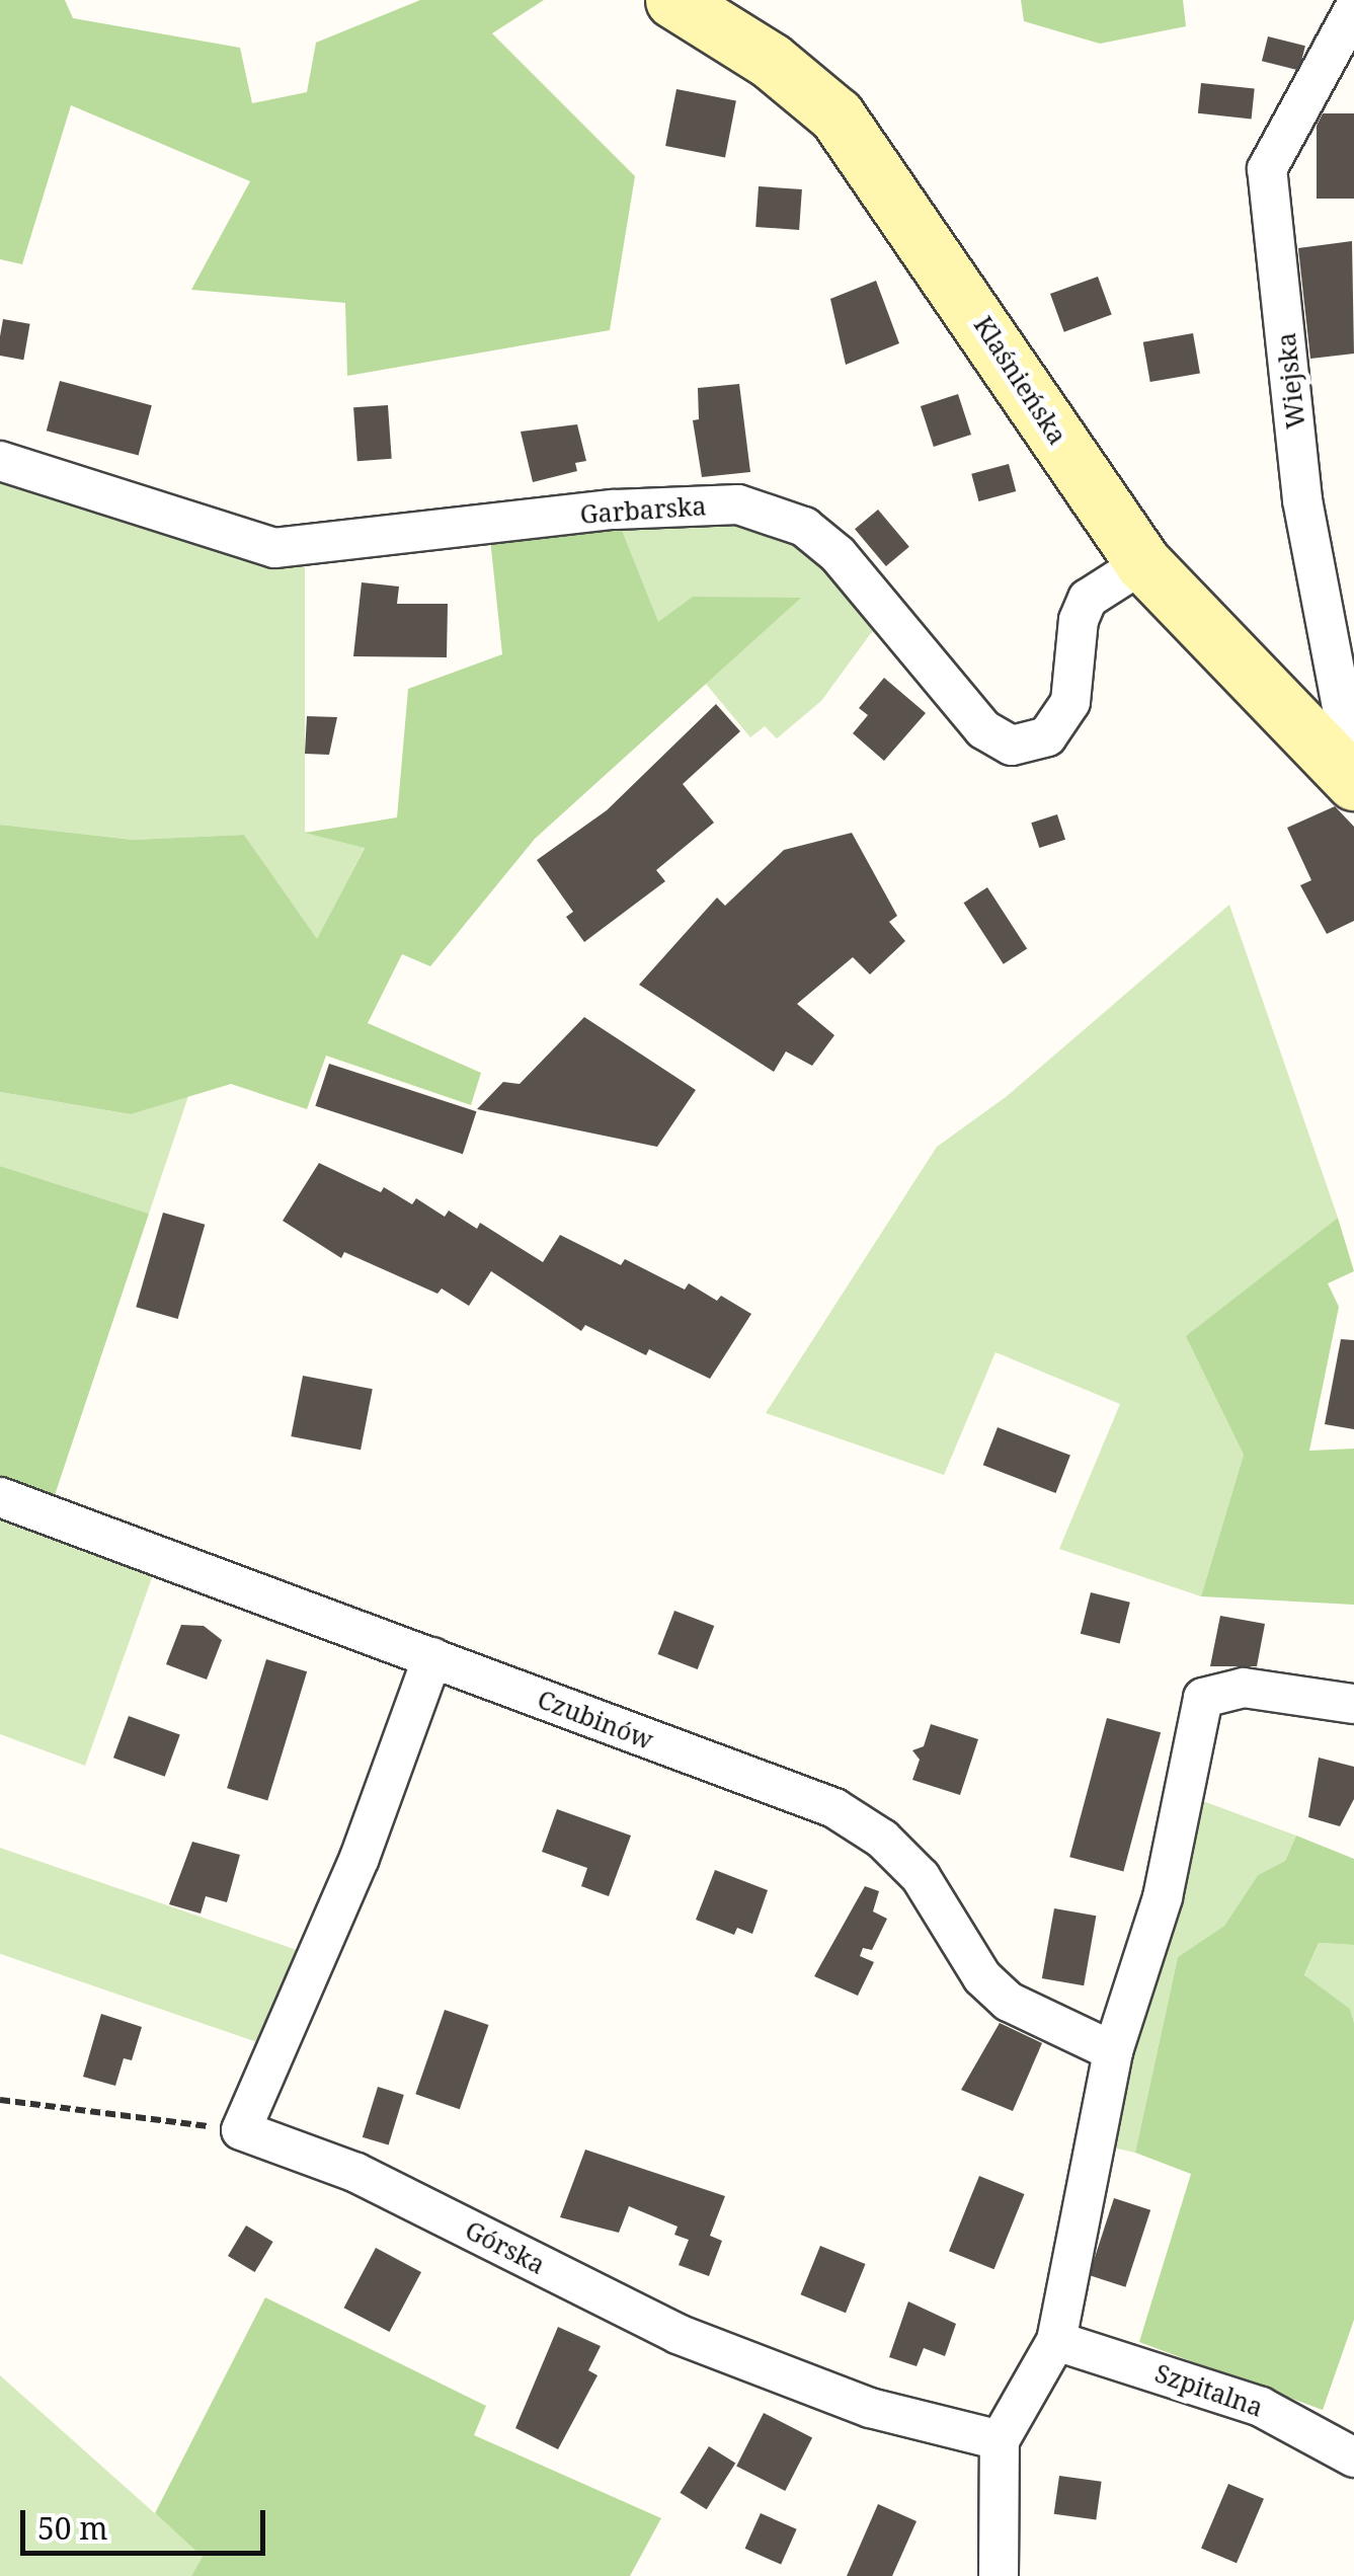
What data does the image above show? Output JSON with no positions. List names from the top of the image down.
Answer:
{
  "streets": {
    "street": [
      "Klaśnieńska",
      "Wiejska",
      "Garbarska",
      "Czubinów",
      "Górska",
      "Szpitalna"
    ]
  },
  "crossings": [
    ["Klaśnieńska", "Wiejska"],
    ["Klaśnieńska", "Garbarska"]
  ],
  "scale_bar": "50 m"
}
